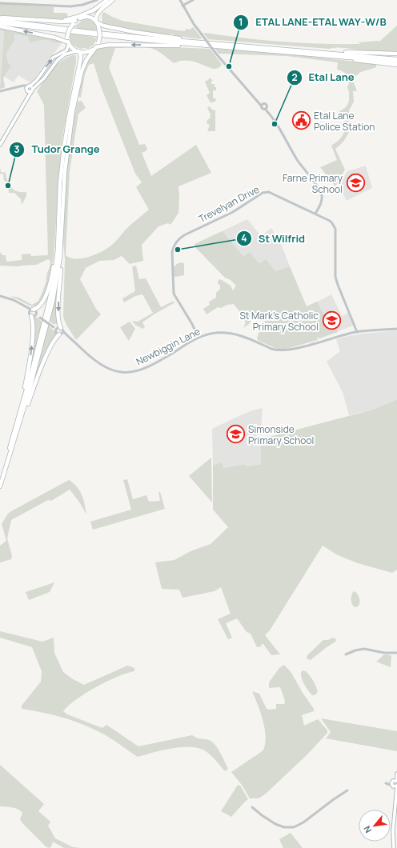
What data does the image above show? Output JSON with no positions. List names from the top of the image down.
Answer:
{
  "streets": {
    "street": ["Trevelyan Drive", "Newbiggin Lane"]
  },
  "crossings": [
    ["Trevelyan Drive", "Newbiggin Lane"]
  ],
  "places": {
    "other": [
      "ETAL LANE-ETAL WAY-W/B",
      "Etal Lane",
      "Tudor Grange",
      "St Wilfrid"
    ],
    "public building": ["Etal Lane Police Station"],
    "school or university": ["Farne Primary School", "St Mark's Catholic Primary School", "Simonside Primary School"]
  },
  "north": "bottom left"
}
